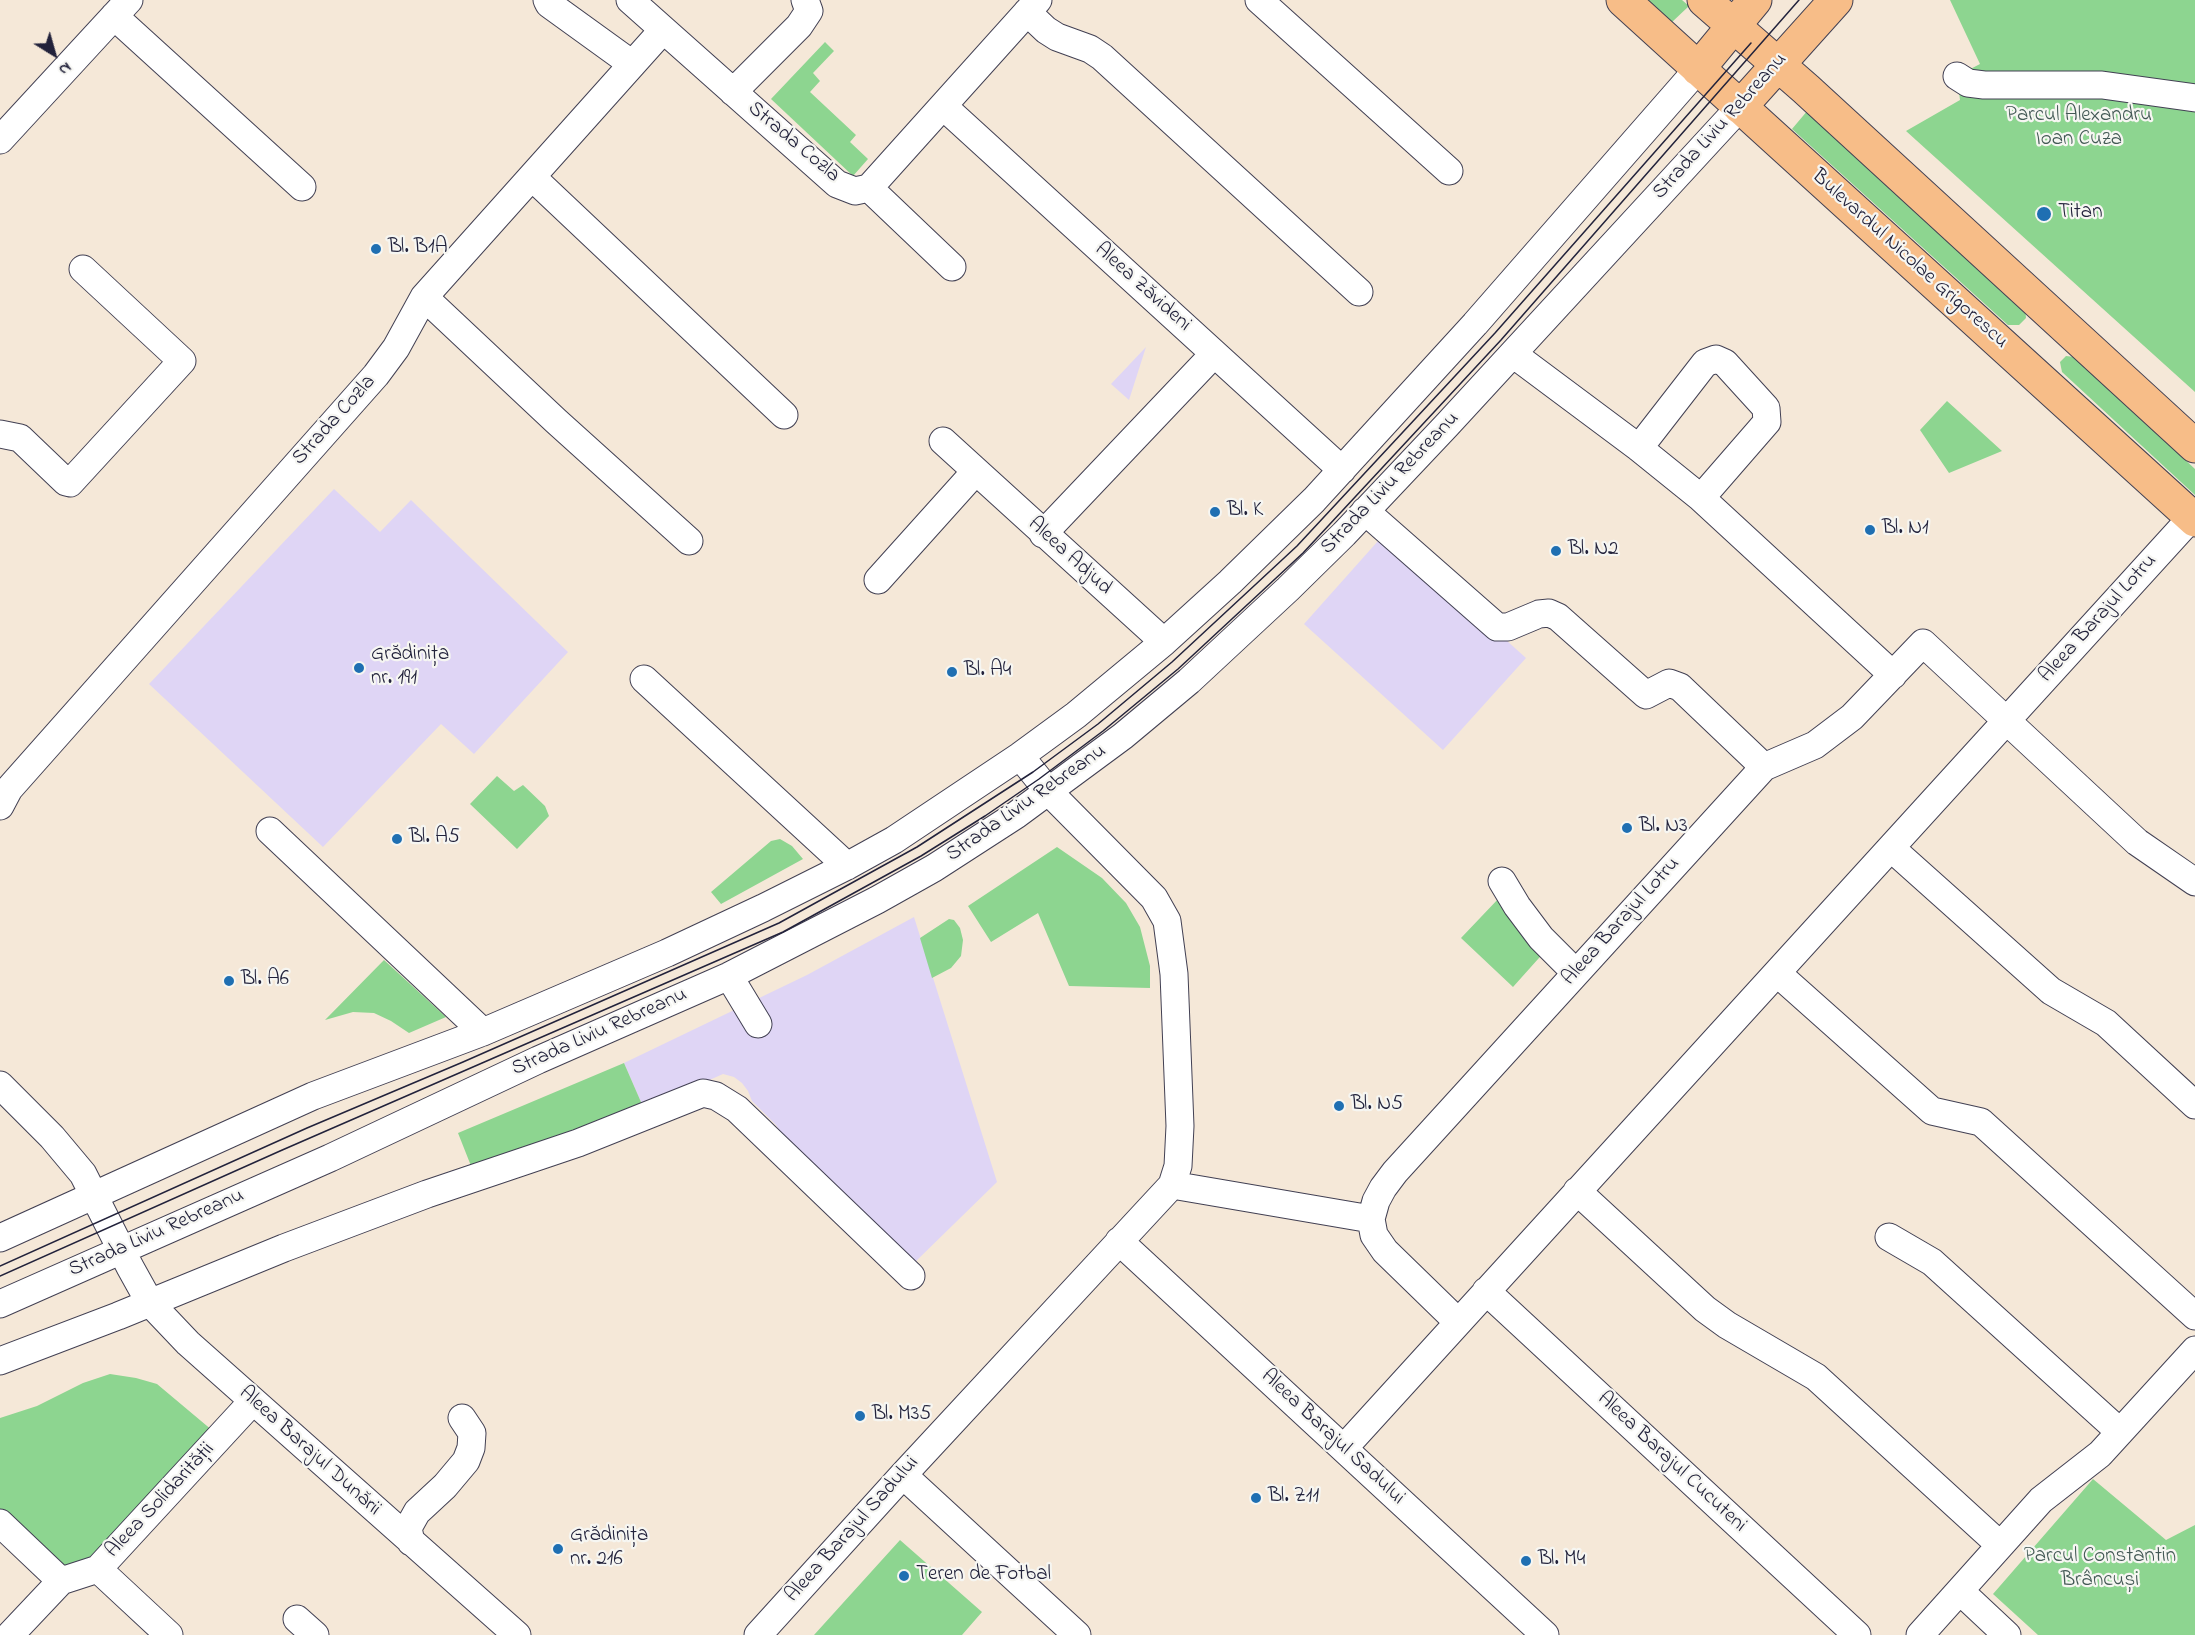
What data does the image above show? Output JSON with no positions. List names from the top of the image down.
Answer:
{
  "streets": {
    "main road": ["Strada Liviu Rebreanu", "Bulevardul Nicolae Grigorescu"],
    "street": [
      "Strada Cozla",
      "Aleea Zăvideni",
      "Aleea Adjud",
      "Aleea Barajul Lotru",
      "Aleea Barajul Sadului",
      "Aleea Barajul Dunării",
      "Aleea Barajul Cucuteni",
      "Aleea Solidarității"
    ]
  },
  "crossings": [
    ["Strada Liviu Rebreanu", "Bulevardul Nicolae Grigorescu"],
    ["Strada Liviu Rebreanu", "Aleea Zăvideni"],
    ["Strada Liviu Rebreanu", "Aleea Adjud"],
    ["Strada Liviu Rebreanu", "Aleea Barajul Sadului"],
    ["Strada Liviu Rebreanu", "Aleea Barajul Dunării"],
    ["Bulevardul Nicolae Grigorescu", "Aleea Barajul Lotru"],
    ["Aleea Barajul Lotru", "Aleea Barajul Sadului"],
    ["Aleea Barajul Lotru", "Aleea Barajul Cucuteni"],
    ["Aleea Barajul Dunării", "Aleea Solidarității"]
  ],
  "parks": ["Parcul Alexandru Ioan Cuza", "Parcul Constantin Brâncuși"],
  "places": [
    "Titan",
    "Bl. B1A",
    "Bl. K",
    "Bl. N1",
    "Bl. N2",
    "Grădinița nr. 191",
    "Bl. A4",
    "Bl. N3",
    "Bl. A5",
    "Bl. A6",
    "Bl. N5",
    "Bl. M35",
    "Bl. Z11",
    "Grădinița nr. 216",
    "Bl. M4",
    "Teren de Fotbal"
  ],
  "north": "bottom right"
}
